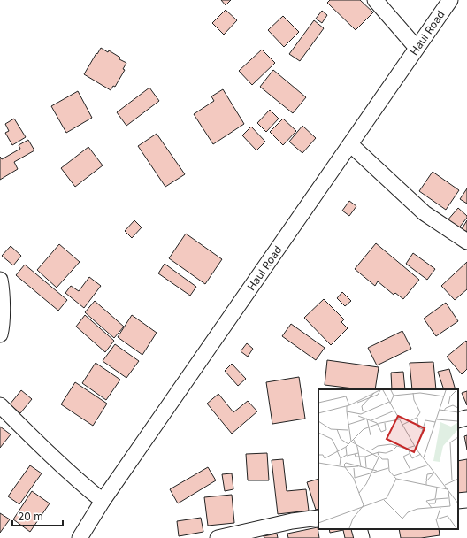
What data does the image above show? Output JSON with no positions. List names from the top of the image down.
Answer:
{
  "streets": {
    "street": ["Haul Road"]
  },
  "scale_bar": "20 m"
}
